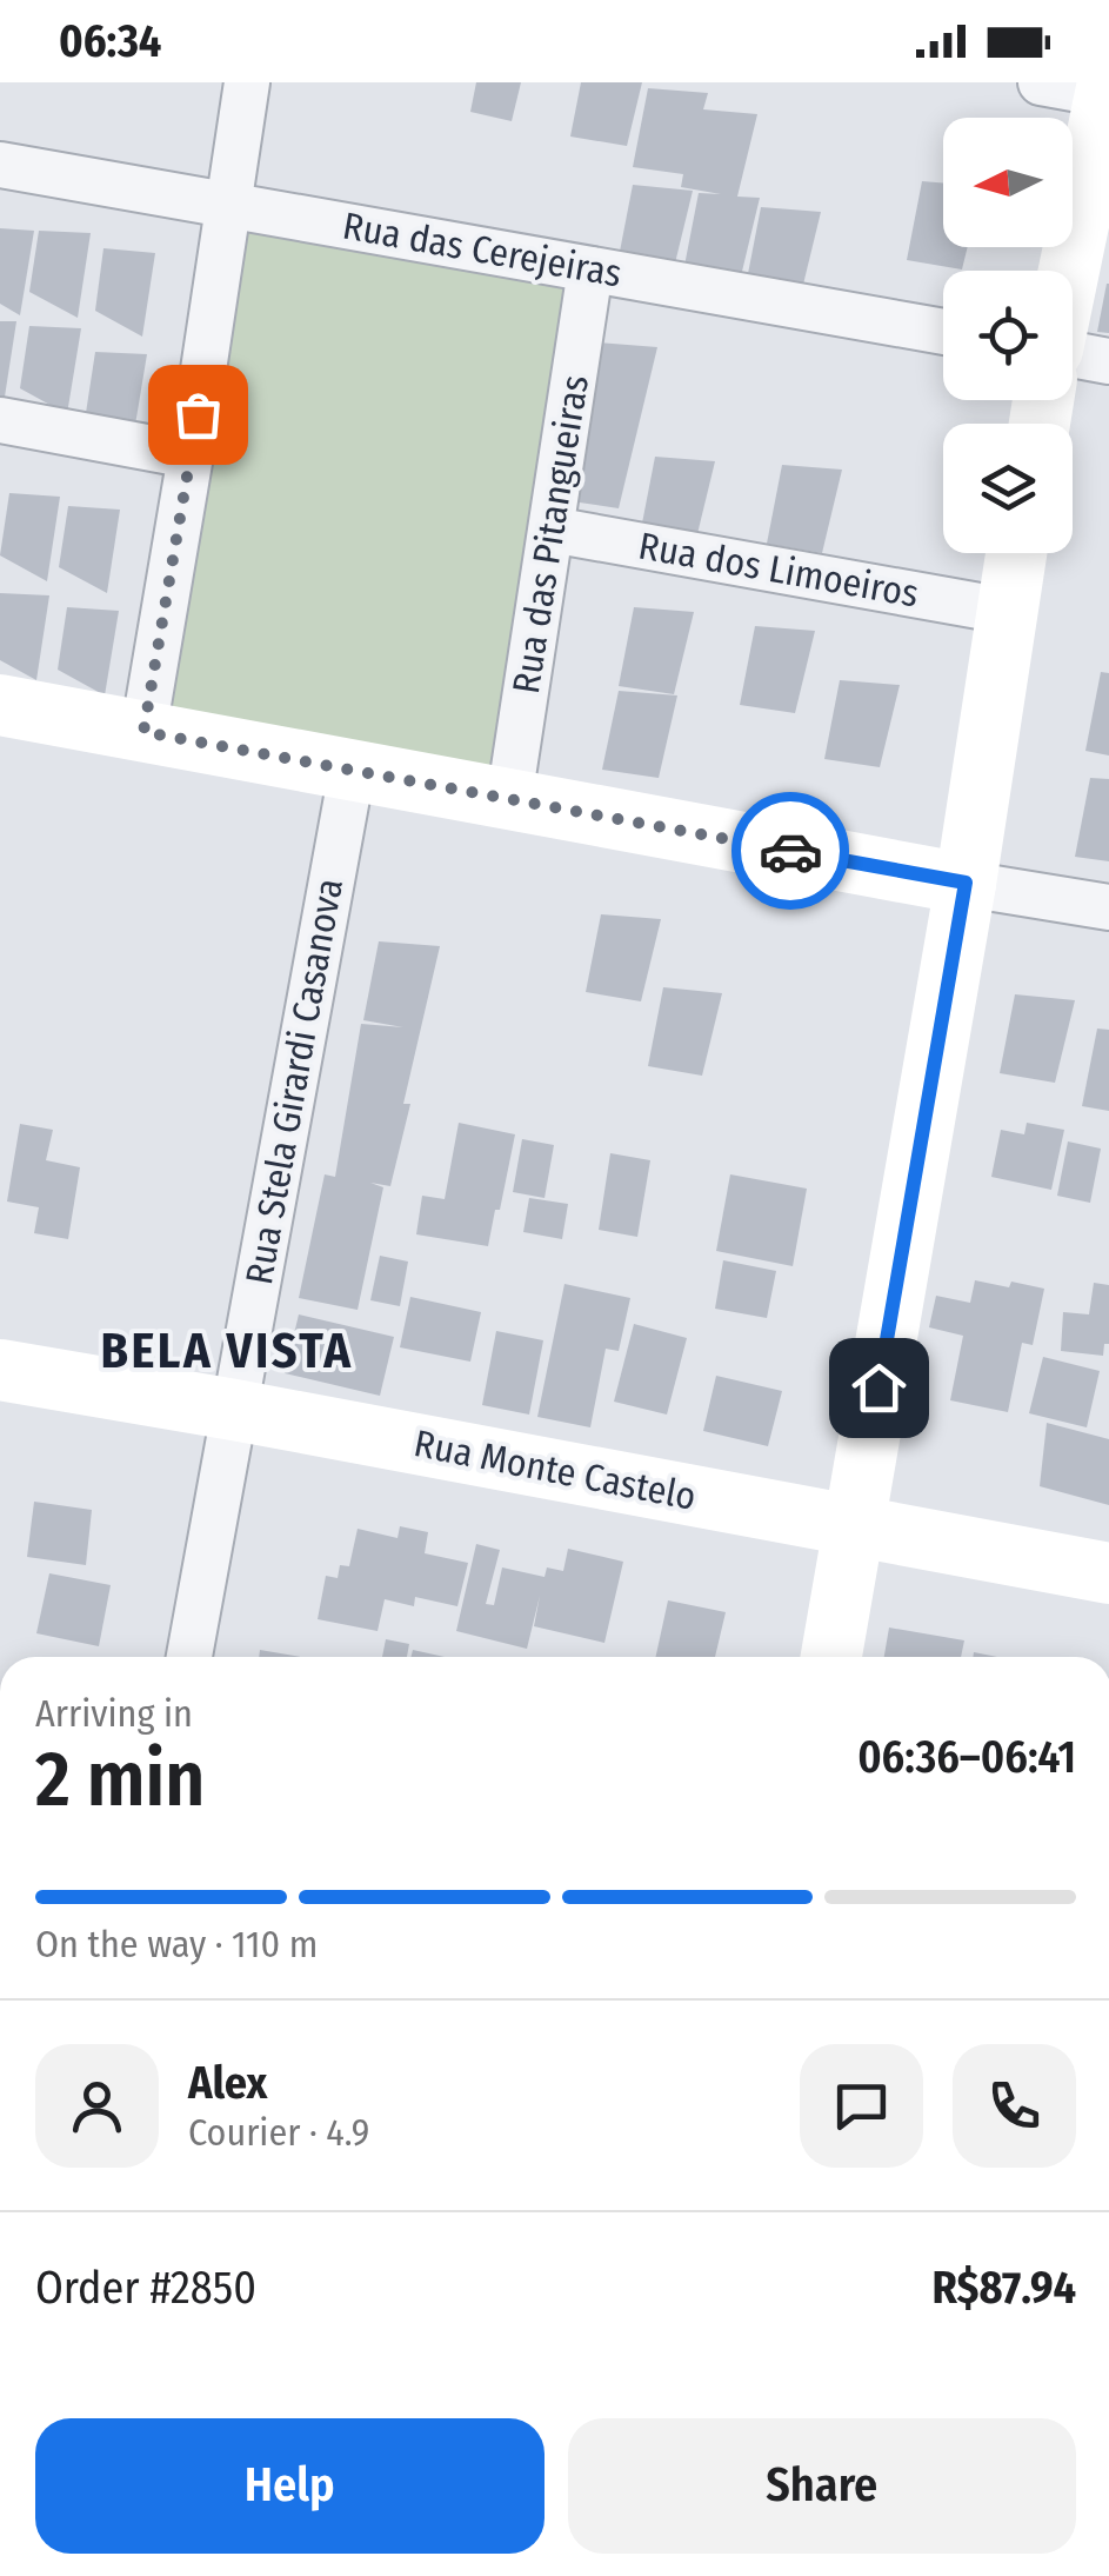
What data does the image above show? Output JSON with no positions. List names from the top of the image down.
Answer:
{
  "streets": {
    "street": [
      "Rua das Cerejeiras",
      "Rua das Pitangueiras",
      "Rua dos Limoeiros",
      "Rua Stela Girardi Casanova",
      "Rua Monte Castelo"
    ]
  },
  "crossings": [
    ["Rua das Cerejeiras", "Rua das Pitangueiras"],
    ["Rua das Pitangueiras", "Rua dos Limoeiros"],
    ["Rua Stela Girardi Casanova", "Rua Monte Castelo"]
  ],
  "districts": ["BELA VISTA"],
  "north": "left",
  "page": {
    "status": "06:34",
    "heading": ["2 min", "Arriving in", "06:36–06:41"],
    "panel": [
      "Alex",
      "Courier · 4.9",
      "Order #2850",
      "R$87.94"
    ],
    "bar": "On the way · 110 m",
    "buttons": ["Help", "Share"]
  }
}
